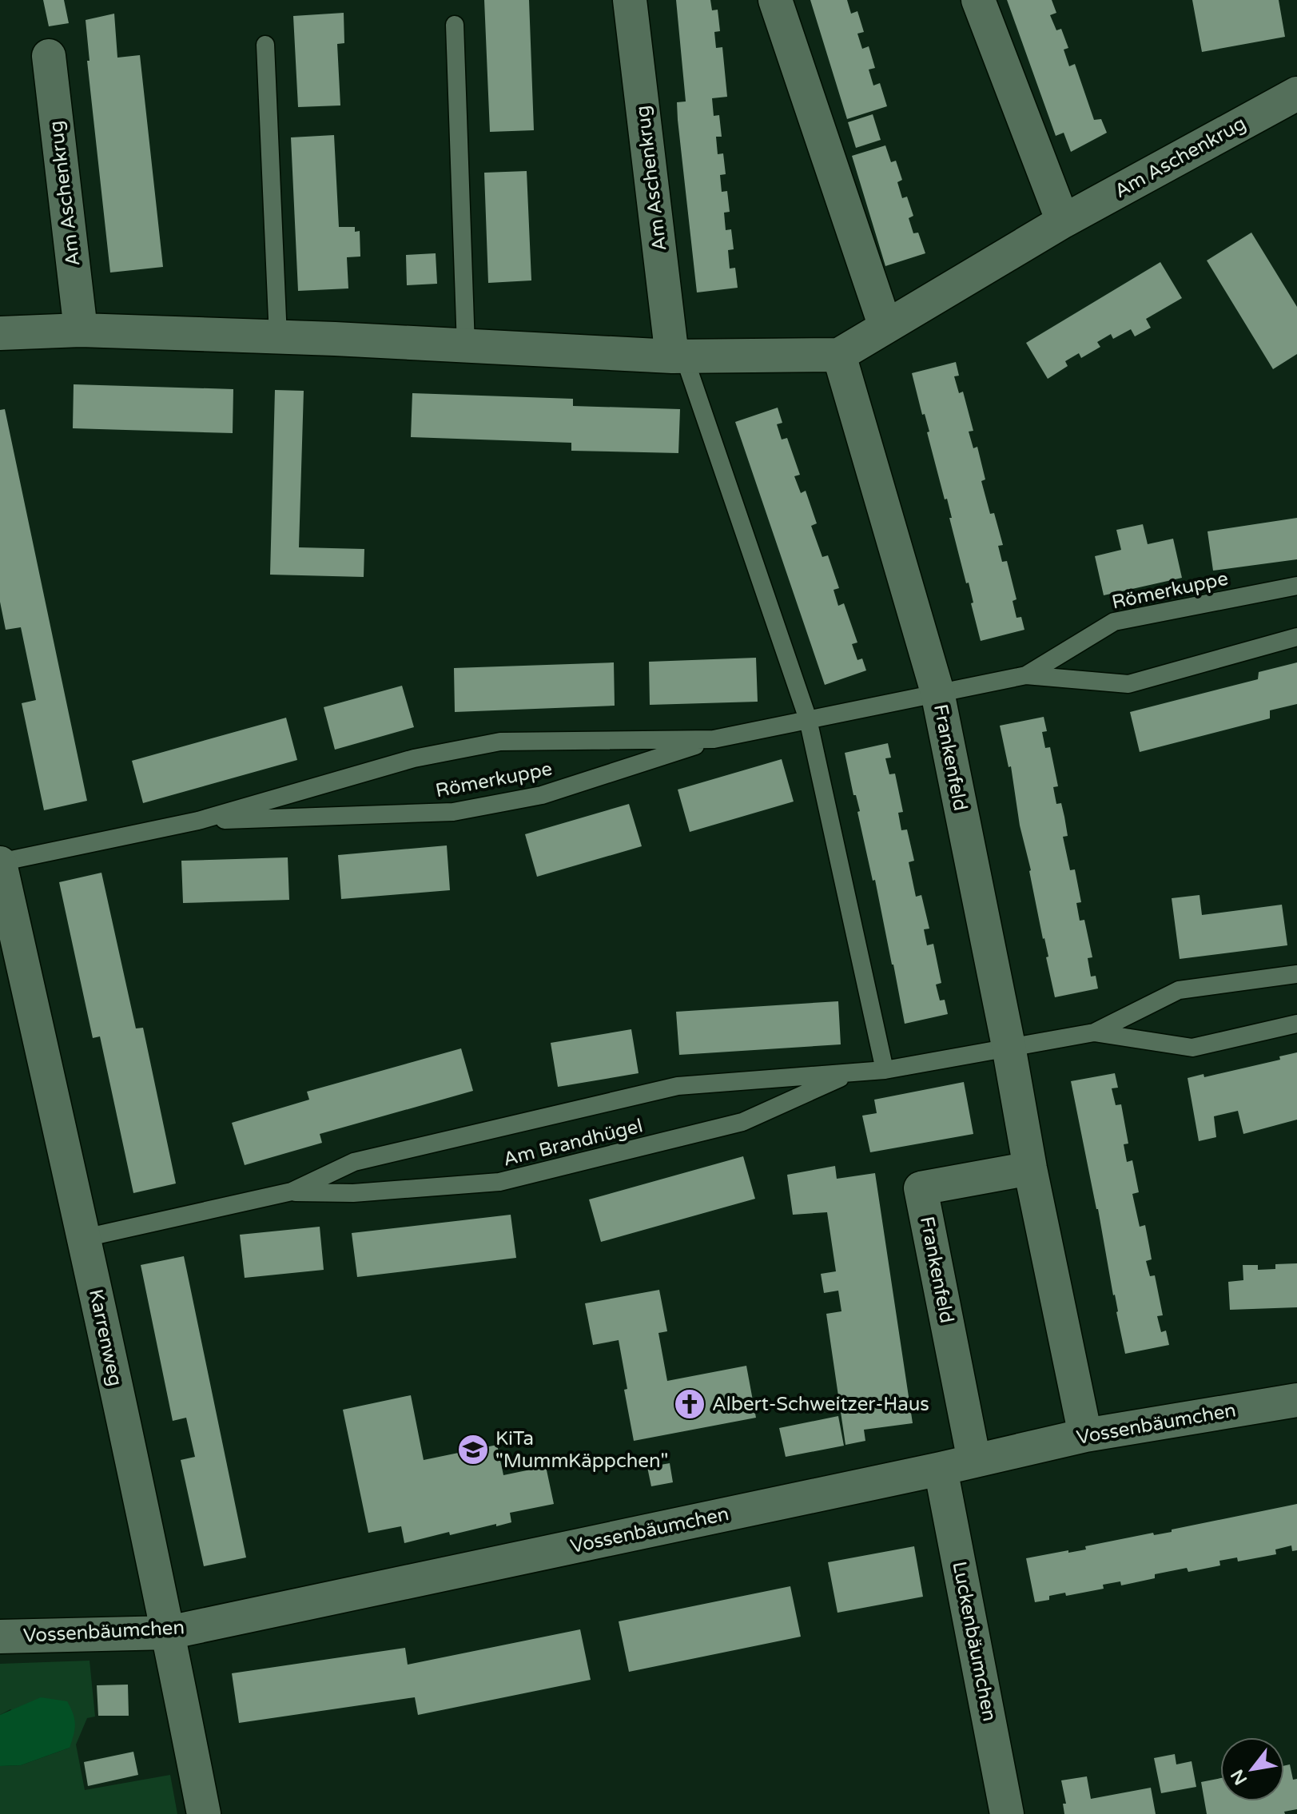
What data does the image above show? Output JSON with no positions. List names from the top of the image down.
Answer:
{
  "streets": {
    "street": [
      "Am Aschenkrug",
      "Frankenfeld",
      "Karrenweg",
      "Vossenbäumchen",
      "Luckenbäumchen"
    ],
    "lane": ["Römerkuppe", "Am Brandhügel"]
  },
  "crossings": [
    ["Am Aschenkrug", "Frankenfeld"],
    ["Römerkuppe", "Frankenfeld"],
    ["Römerkuppe", "Karrenweg"],
    ["Frankenfeld", "Am Brandhügel"],
    ["Frankenfeld", "Vossenbäumchen"],
    ["Am Brandhügel", "Karrenweg"],
    ["Karrenweg", "Vossenbäumchen"],
    ["Vossenbäumchen", "Luckenbäumchen"]
  ],
  "places": {
    "church": ["Albert-Schweitzer-Haus"],
    "school or university": ["KiTa \"MummKäppchen\""]
  },
  "north": "bottom left"
}
